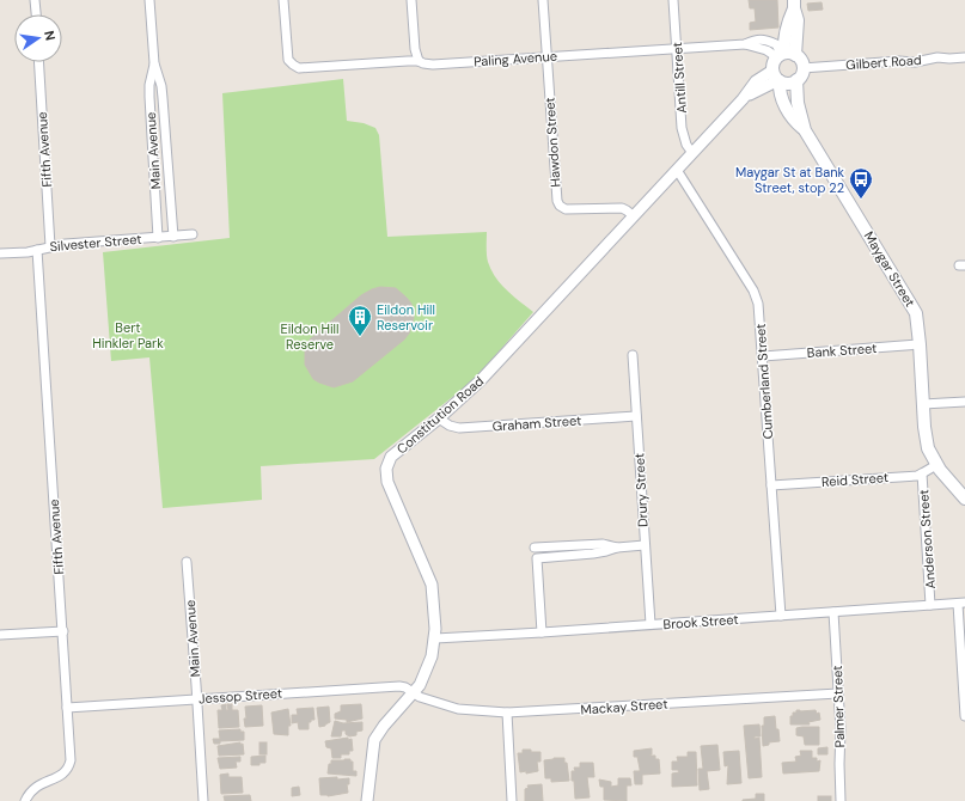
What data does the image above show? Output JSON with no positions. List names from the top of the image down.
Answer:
{
  "streets": {
    "main road": ["Maygar Street"],
    "street": [
      "Paling Avenue",
      "Gilbert Road",
      "Antill Street",
      "Hawdon Street",
      "Fifth Avenue",
      "Main Avenue",
      "Silvester Street",
      "Bank Street",
      "Cumberland Street",
      "Constitution Road",
      "Graham Street",
      "Reid Street",
      "Drury Street",
      "Anderson Street",
      "Brook Street",
      "Jessop Street",
      "Mackay Street",
      "Palmer Street"
    ]
  },
  "crossings": [
    ["Paling Avenue", "Gilbert Road"],
    ["Paling Avenue", "Antill Street"],
    ["Paling Avenue", "Hawdon Street"],
    ["Paling Avenue", "Maygar Street"],
    ["Paling Avenue", "Constitution Road"],
    ["Gilbert Road", "Maygar Street"],
    ["Gilbert Road", "Constitution Road"],
    ["Antill Street", "Constitution Road"],
    ["Hawdon Street", "Constitution Road"],
    ["Fifth Avenue", "Silvester Street"],
    ["Fifth Avenue", "Jessop Street"],
    ["Main Avenue", "Silvester Street"],
    ["Main Avenue", "Jessop Street"],
    ["Maygar Street", "Bank Street"],
    ["Maygar Street", "Constitution Road"],
    ["Maygar Street", "Reid Street"],
    ["Bank Street", "Cumberland Street"],
    ["Cumberland Street", "Constitution Road"],
    ["Cumberland Street", "Reid Street"],
    ["Cumberland Street", "Brook Street"],
    ["Constitution Road", "Graham Street"],
    ["Constitution Road", "Brook Street"],
    ["Constitution Road", "Jessop Street"],
    ["Constitution Road", "Mackay Street"],
    ["Graham Street", "Drury Street"],
    ["Reid Street", "Anderson Street"],
    ["Drury Street", "Brook Street"],
    ["Anderson Street", "Brook Street"],
    ["Brook Street", "Palmer Street"],
    ["Jessop Street", "Mackay Street"],
    ["Mackay Street", "Palmer Street"]
  ],
  "parks": ["Bert Hinkler Park", "Eildon Hill Reserve"],
  "places": {
    "bus stop": ["Maygar St at Bank Street, stop 22"],
    "building": ["Eildon Hill Reservoir"]
  },
  "north": "right"
}
